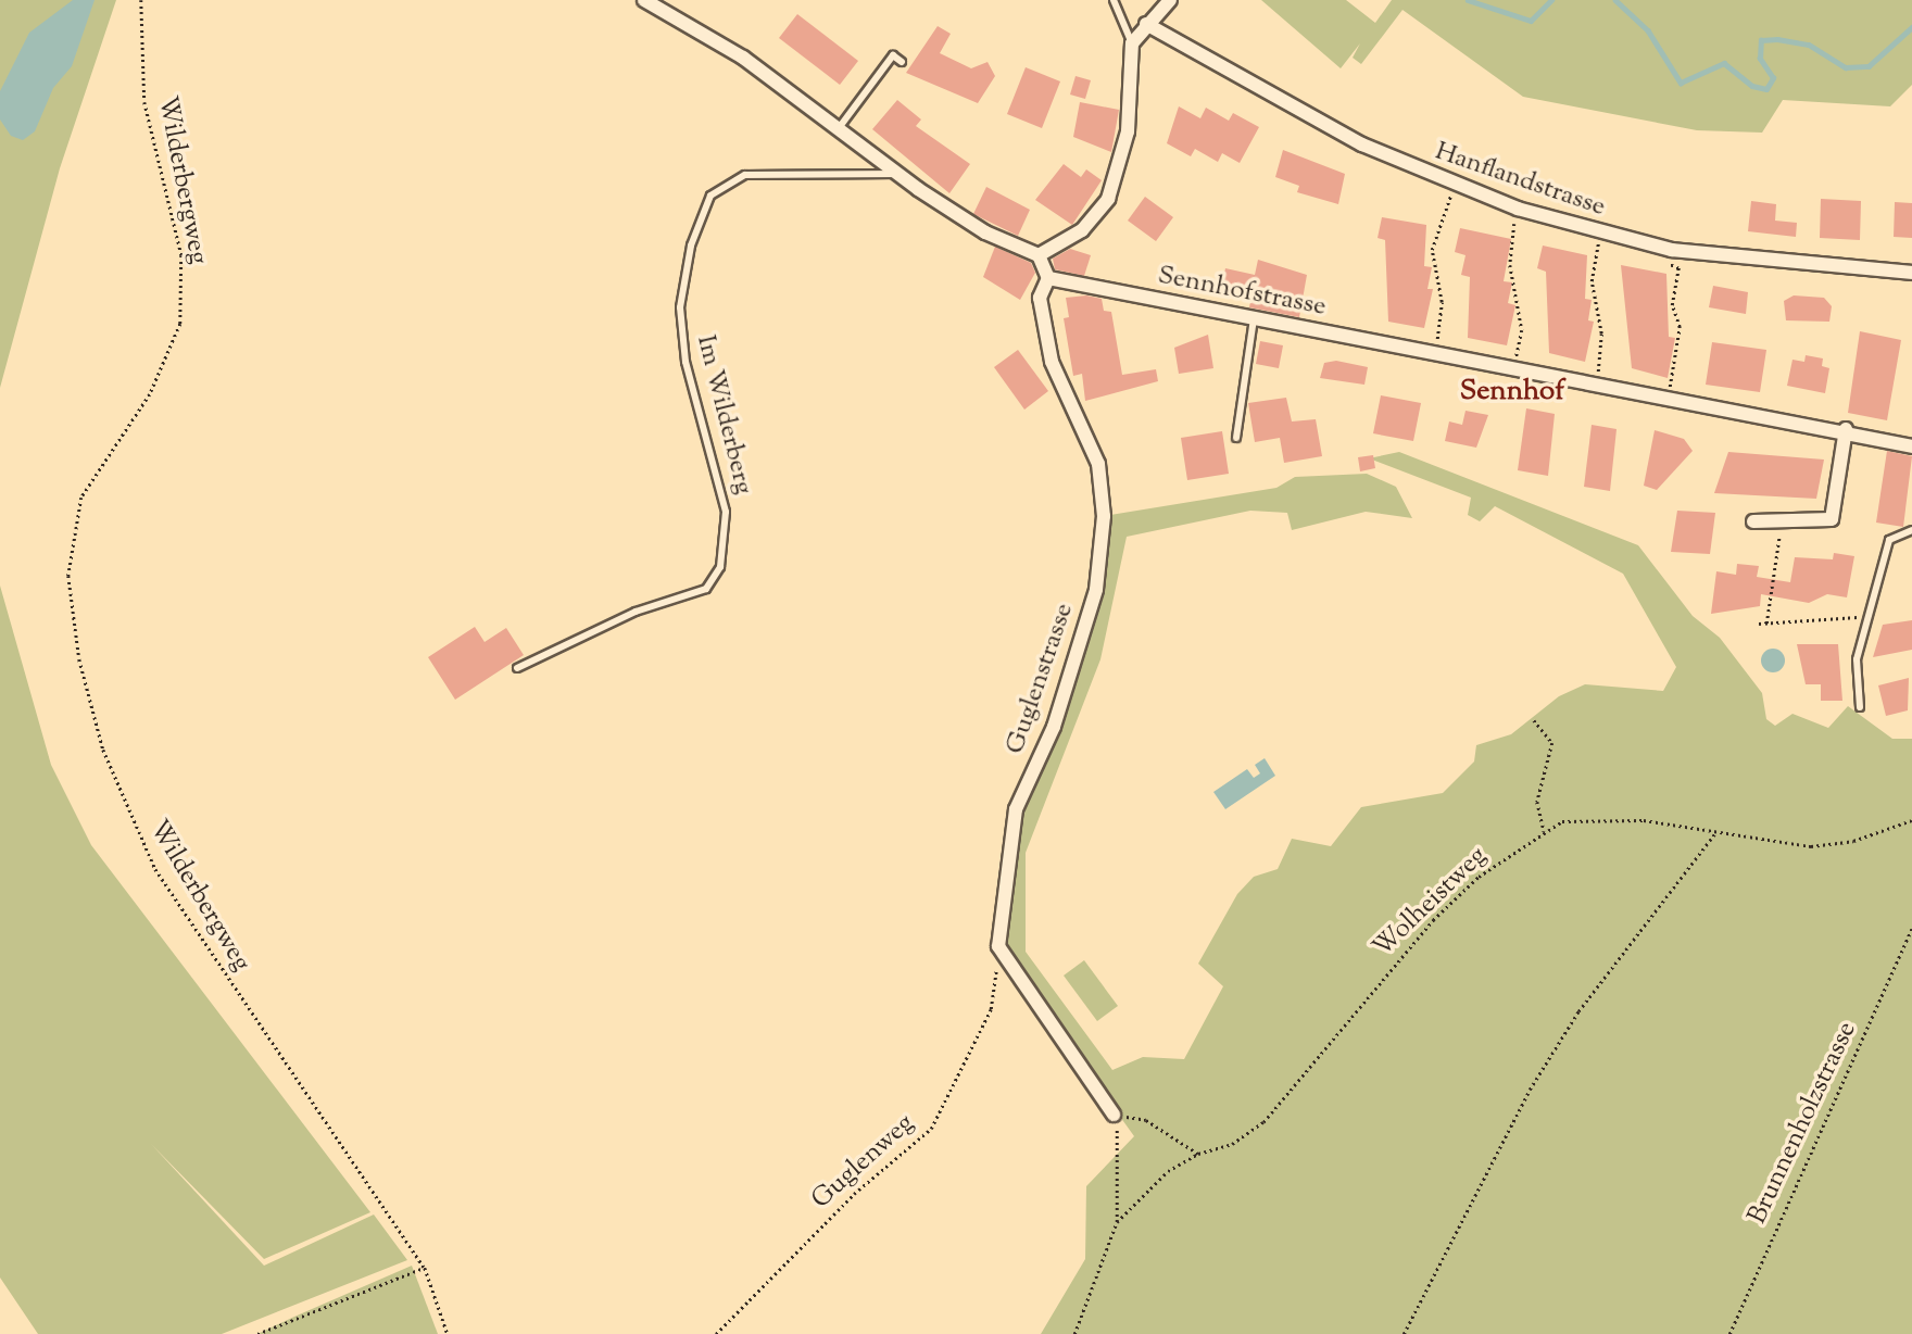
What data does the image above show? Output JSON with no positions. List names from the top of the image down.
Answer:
{
  "streets": {
    "street": ["Hanflandstrasse", "Sennhofstrasse", "Guglenstrasse"],
    "lane": ["Im Wilderberg"],
    "path": [
      "Wilderbergweg",
      "Wolheistweg",
      "Brunnenholzstrasse",
      "Guglenweg"
    ]
  },
  "crossings": [
    ["Sennhofstrasse", "Guglenstrasse"],
    ["Guglenstrasse", "Guglenweg"]
  ],
  "districts": ["Sennhof"]
}
